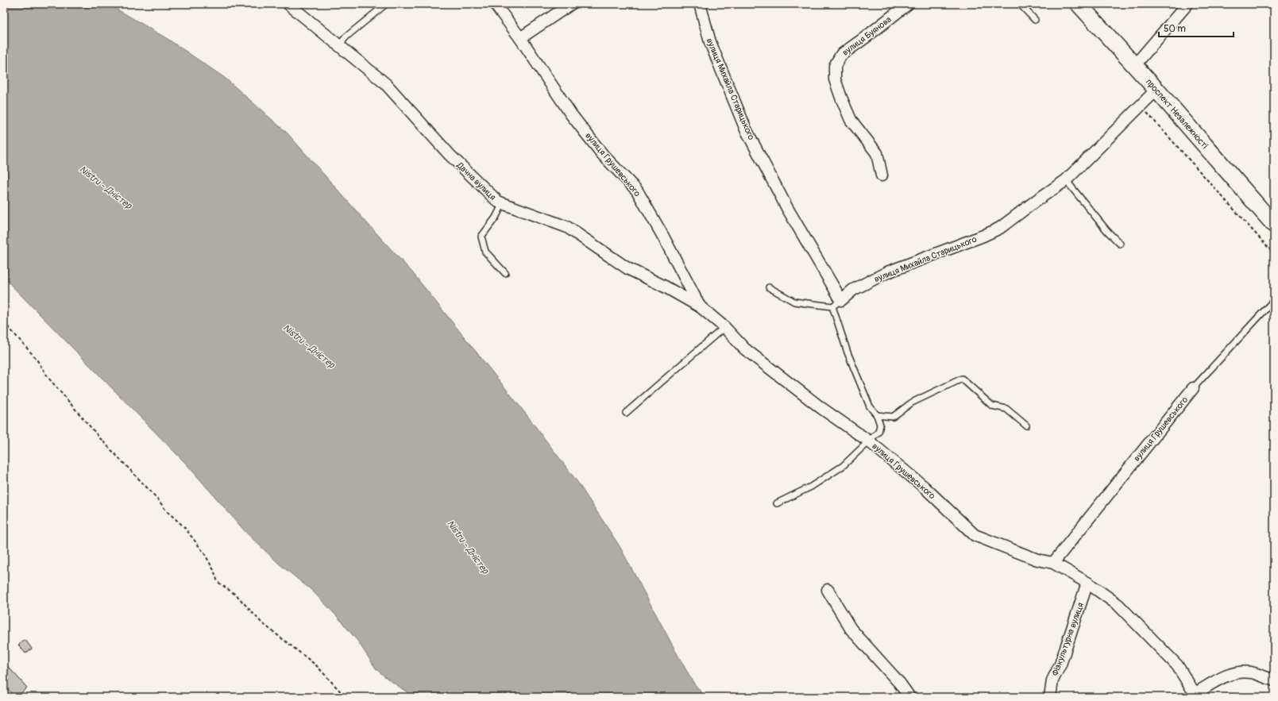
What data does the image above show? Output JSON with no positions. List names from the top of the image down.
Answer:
{
  "streets": {
    "main road": ["проспект Незалежності"],
    "street": [
      "вулиця Буянова",
      "вулиця Михайла Старицького",
      "вулиця Грушевського",
      "Дачна вулиця",
      "Фізкультурна вулиця"
    ]
  },
  "crossings": [
    ["вулиця Михайла Старицького", "проспект Незалежності"],
    ["вулиця Михайла Старицького", "вулиця Грушевського"],
    ["вулиця Грушевського", "Дачна вулиця"],
    ["вулиця Грушевського", "Фізкультурна вулиця"]
  ],
  "water": ["Nistru - Дністер"],
  "scale_bar": "50 m"
}
